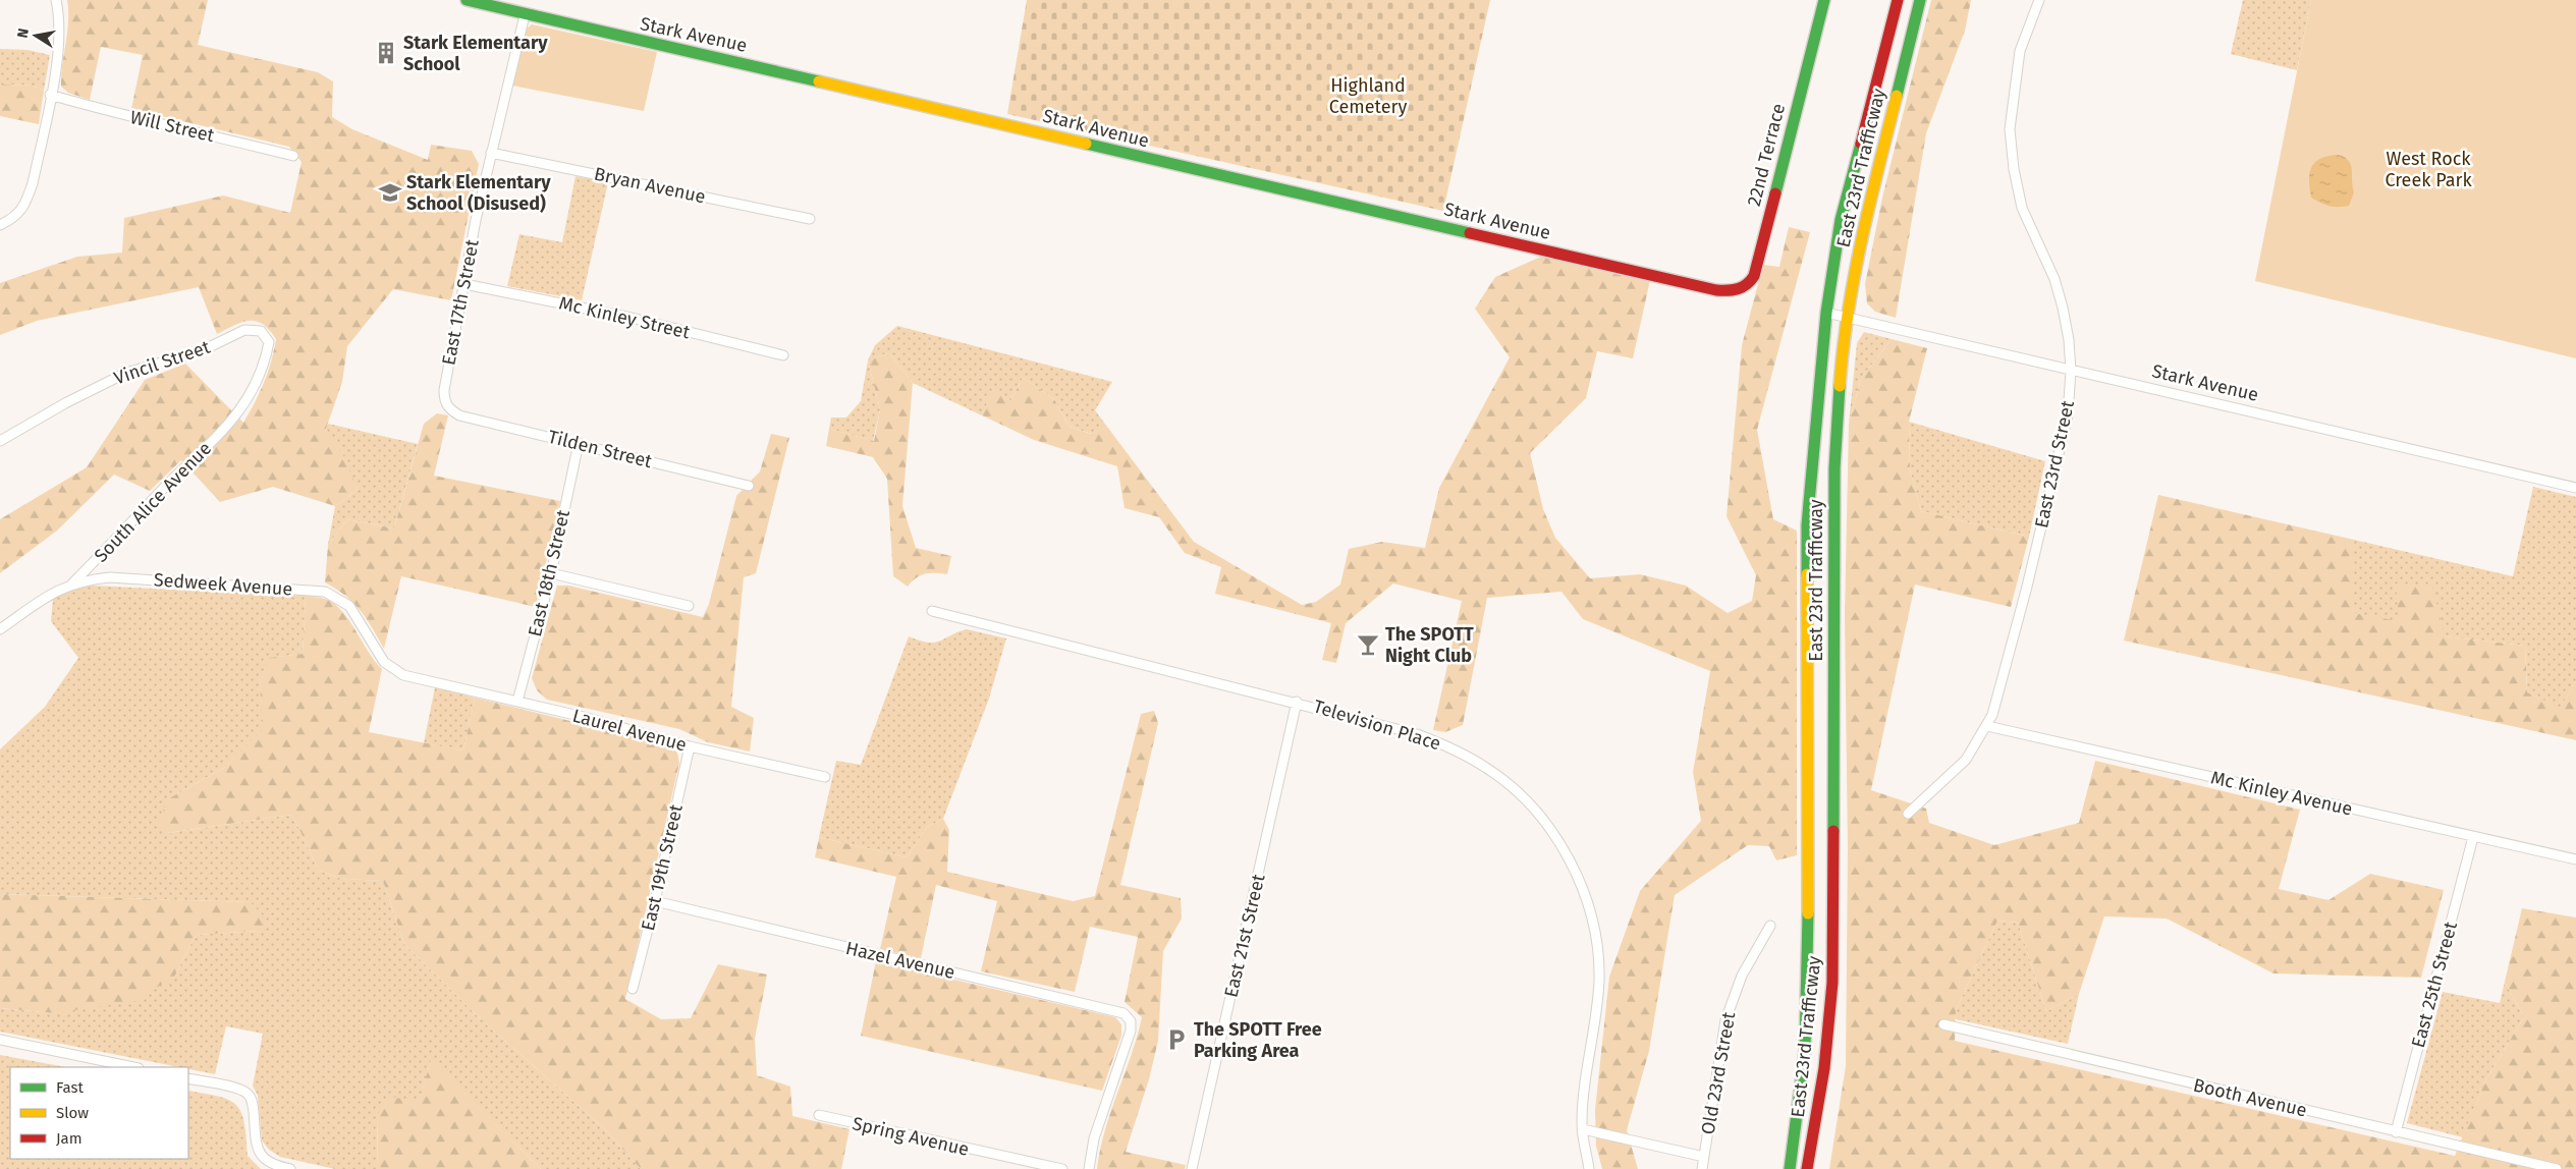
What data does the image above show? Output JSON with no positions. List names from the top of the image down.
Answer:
{
  "streets": {
    "main road": ["Stark Avenue", "22nd Terrace", "East 23rd Trafficway"],
    "street": [
      "Will Street",
      "Bryan Avenue",
      "East 17th Street",
      "Mc Kinley Street",
      "Vincil Street",
      "Tilden Street",
      "East 23rd Street",
      "South Alice Avenue",
      "East 18th Street",
      "Sedweek Avenue",
      "Television Place",
      "Laurel Avenue",
      "Mc Kinley Avenue",
      "East 19th Street",
      "East 21st Street",
      "Hazel Avenue",
      "East 25th Street",
      "Old 23rd Street",
      "Booth Avenue",
      "Spring Avenue"
    ]
  },
  "crossings": [
    ["Stark Avenue", "22nd Terrace"],
    ["Stark Avenue", "East 23rd Trafficway"],
    ["Stark Avenue", "East 17th Street"],
    ["Stark Avenue", "East 23rd Street"],
    ["Bryan Avenue", "East 17th Street"],
    ["East 17th Street", "Mc Kinley Street"],
    ["East 17th Street", "Tilden Street"],
    ["Vincil Street", "South Alice Avenue"],
    ["Tilden Street", "East 18th Street"],
    ["East 23rd Street", "Mc Kinley Avenue"],
    ["South Alice Avenue", "Sedweek Avenue"],
    ["East 18th Street", "Sedweek Avenue"],
    ["East 18th Street", "Laurel Avenue"],
    ["Sedweek Avenue", "Laurel Avenue"],
    ["Television Place", "East 21st Street"],
    ["Laurel Avenue", "East 19th Street"],
    ["Mc Kinley Avenue", "East 25th Street"],
    ["East 19th Street", "Hazel Avenue"],
    ["East 25th Street", "Booth Avenue"]
  ],
  "parks": ["Highland Cemetery", "West Rock Creek Park"],
  "places": {
    "building": ["Stark Elementary School"],
    "school or university": ["Stark Elementary School (Disused)"],
    "bar": ["The SPOTT Night Club"],
    "parking": ["The SPOTT Free Parking Area"]
  },
  "legend": ["Fast", "Slow", "Jam"],
  "north": "left"
}
